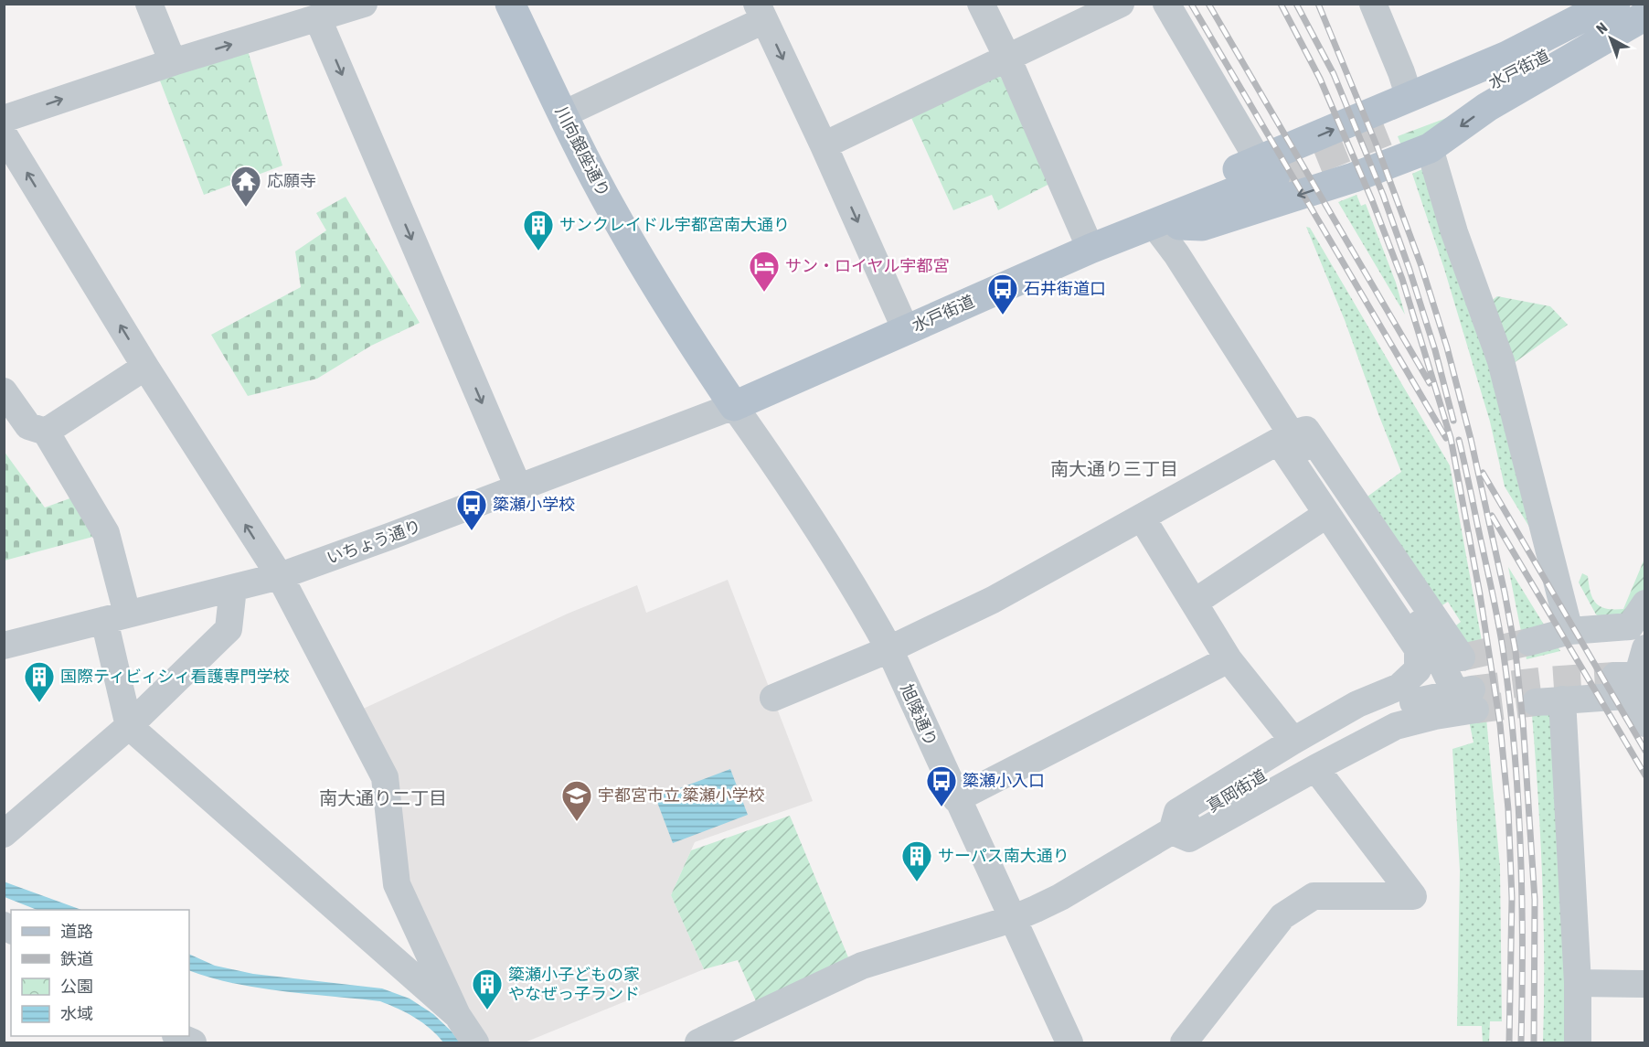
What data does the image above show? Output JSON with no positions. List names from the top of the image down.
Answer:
{
  "streets": {
    "main road": ["水戸街道", "川向銀座通り"],
    "street": ["いちょう通り", "旭陵通り", "真岡街道"]
  },
  "crossings": [
    ["水戸街道", "川向銀座通り"],
    ["水戸街道", "いちょう通り"],
    ["水戸街道", "旭陵通り"],
    ["川向銀座通り", "いちょう通り"],
    ["川向銀座通り", "旭陵通り"],
    ["いちょう通り", "旭陵通り"],
    ["旭陵通り", "真岡街道"]
  ],
  "districts": ["南大通り三丁目", "南大通り二丁目"],
  "places": {
    "temple": ["応願寺"],
    "building": [
      "サンクレイドル宇都宮南大通り",
      "国際ティビィシィ看護専門学校",
      "サーパス南大通り",
      "簗瀬小子どもの家 やなぜっ子ランド"
    ],
    "hotel": ["サン・ロイヤル宇都宮"],
    "bus stop": ["石井街道口", "簗瀬小学校", "簗瀬小入口"],
    "school or university": ["宇都宮市立 簗瀬小学校"]
  },
  "legend": [
    "道路",
    "鉄道",
    "公園",
    "水域"
  ],
  "north": "top left"
}
